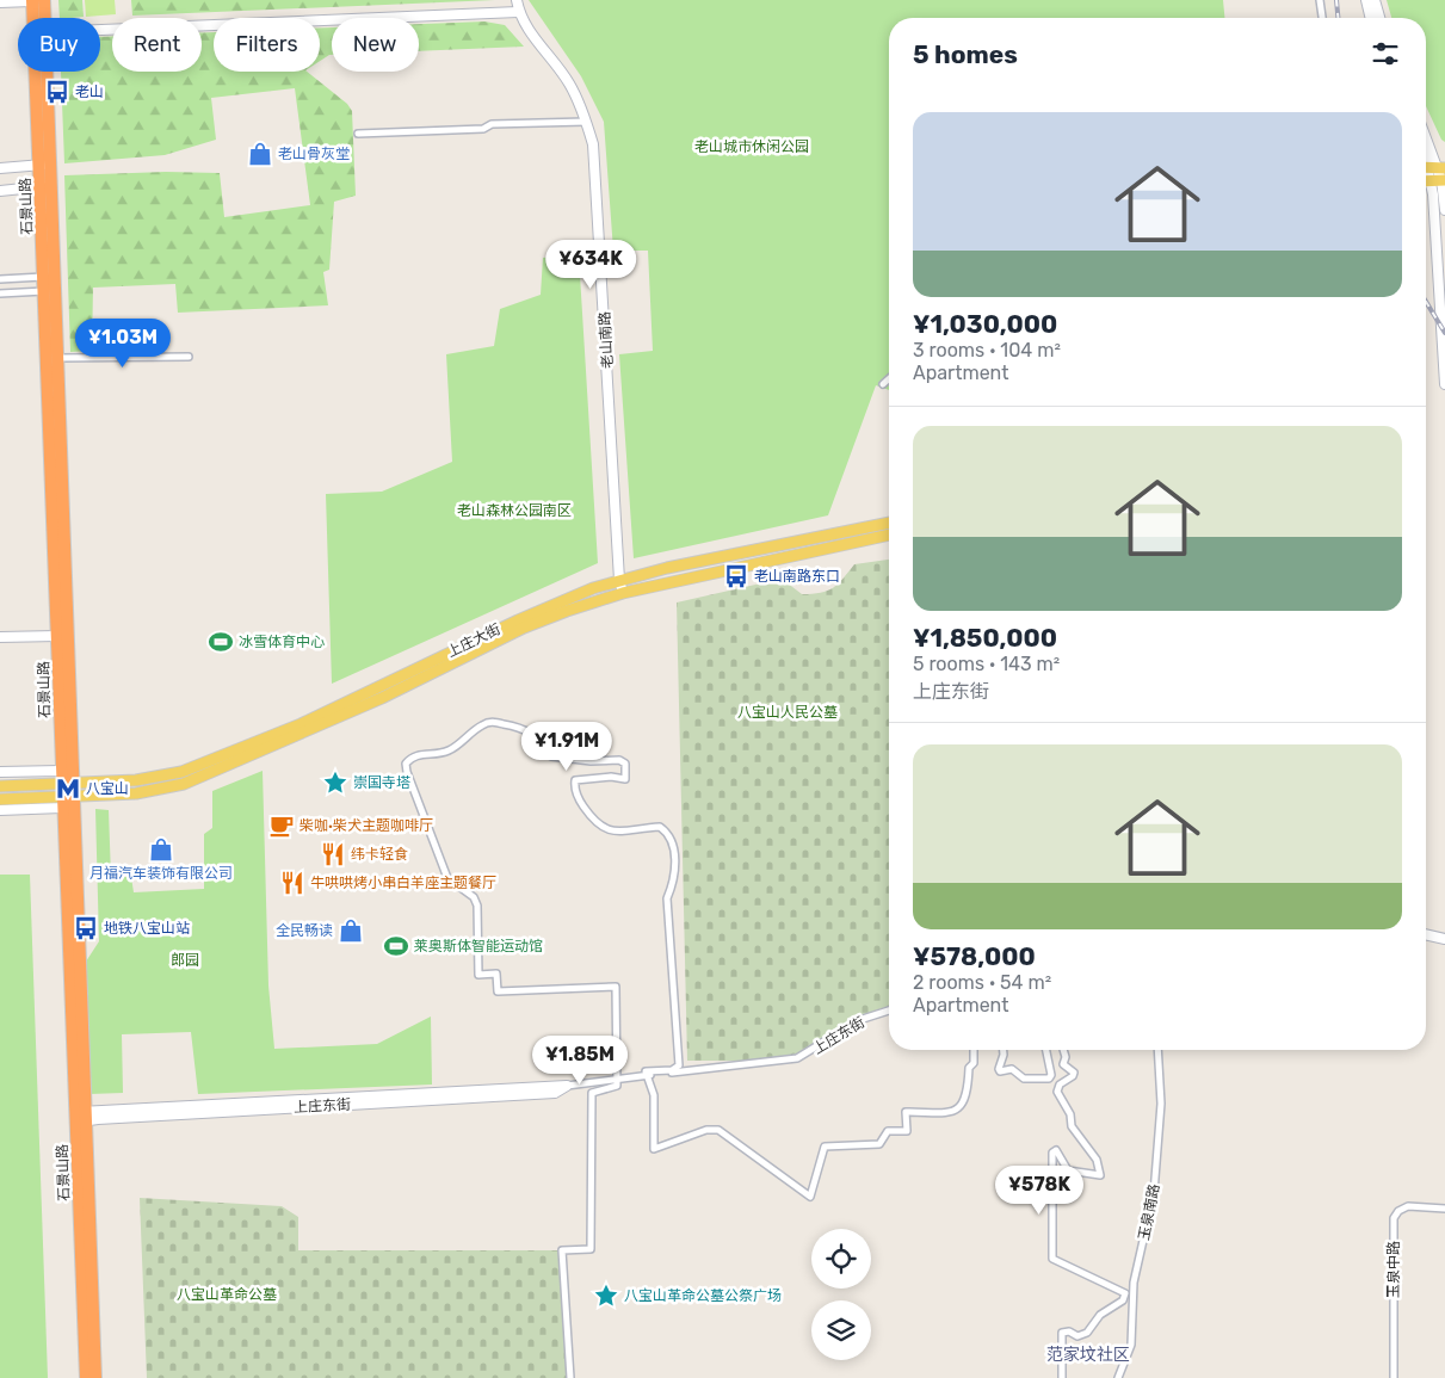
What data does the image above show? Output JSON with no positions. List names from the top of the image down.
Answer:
{
  "streets": {
    "highway": ["石景山路"],
    "main road": ["老山南路", "上庄大街", "上庄东街"],
    "street": ["玉泉南路", "玉泉中路"]
  },
  "crossings": [
    ["石景山路", "上庄大街"],
    ["石景山路", "上庄东街"],
    ["老山南路", "上庄大街"]
  ],
  "districts": ["范家坟社区"],
  "parks": [
    "老山城市休闲公园",
    "老山森林公园南区",
    "八宝山人民公墓",
    "郎园",
    "八宝山革命公墓"
  ],
  "places": {
    "bus stop": ["老山", "老山南路东口", "地铁八宝山站"],
    "shop": ["老山骨灰堂", "月福汽车装饰有限公司", "全民畅读"],
    "sports": ["冰雪体育中心", "莱奥斯体智能运动馆"],
    "place": ["崇国寺塔", "八宝山革命公墓公祭广场"],
    "metro station": ["八宝山"],
    "cafe": ["柴咖·柴犬主题咖啡厅"],
    "restaurant": ["纬卡轻食", "牛哄哄烤小串白羊座主题餐厅"]
  },
  "page": {
    "chip": [
      "Buy",
      "Rent",
      "Filters",
      "New"
    ],
    "heading": "5 homes",
    "list": [
      {
        "name": "¥1,030,000",
        "note": "3 rooms · 104 m² · Apartment"
      },
      {
        "name": "¥1,850,000",
        "note": "5 rooms · 143 m² · 上庄东街"
      },
      {
        "name": "¥578,000",
        "note": "2 rooms · 54 m² · Apartment"
      }
    ],
    "price": [
      "¥634K",
      "¥1.03M",
      "¥1.91M",
      "¥1.85M",
      "¥578K"
    ]
  }
}
